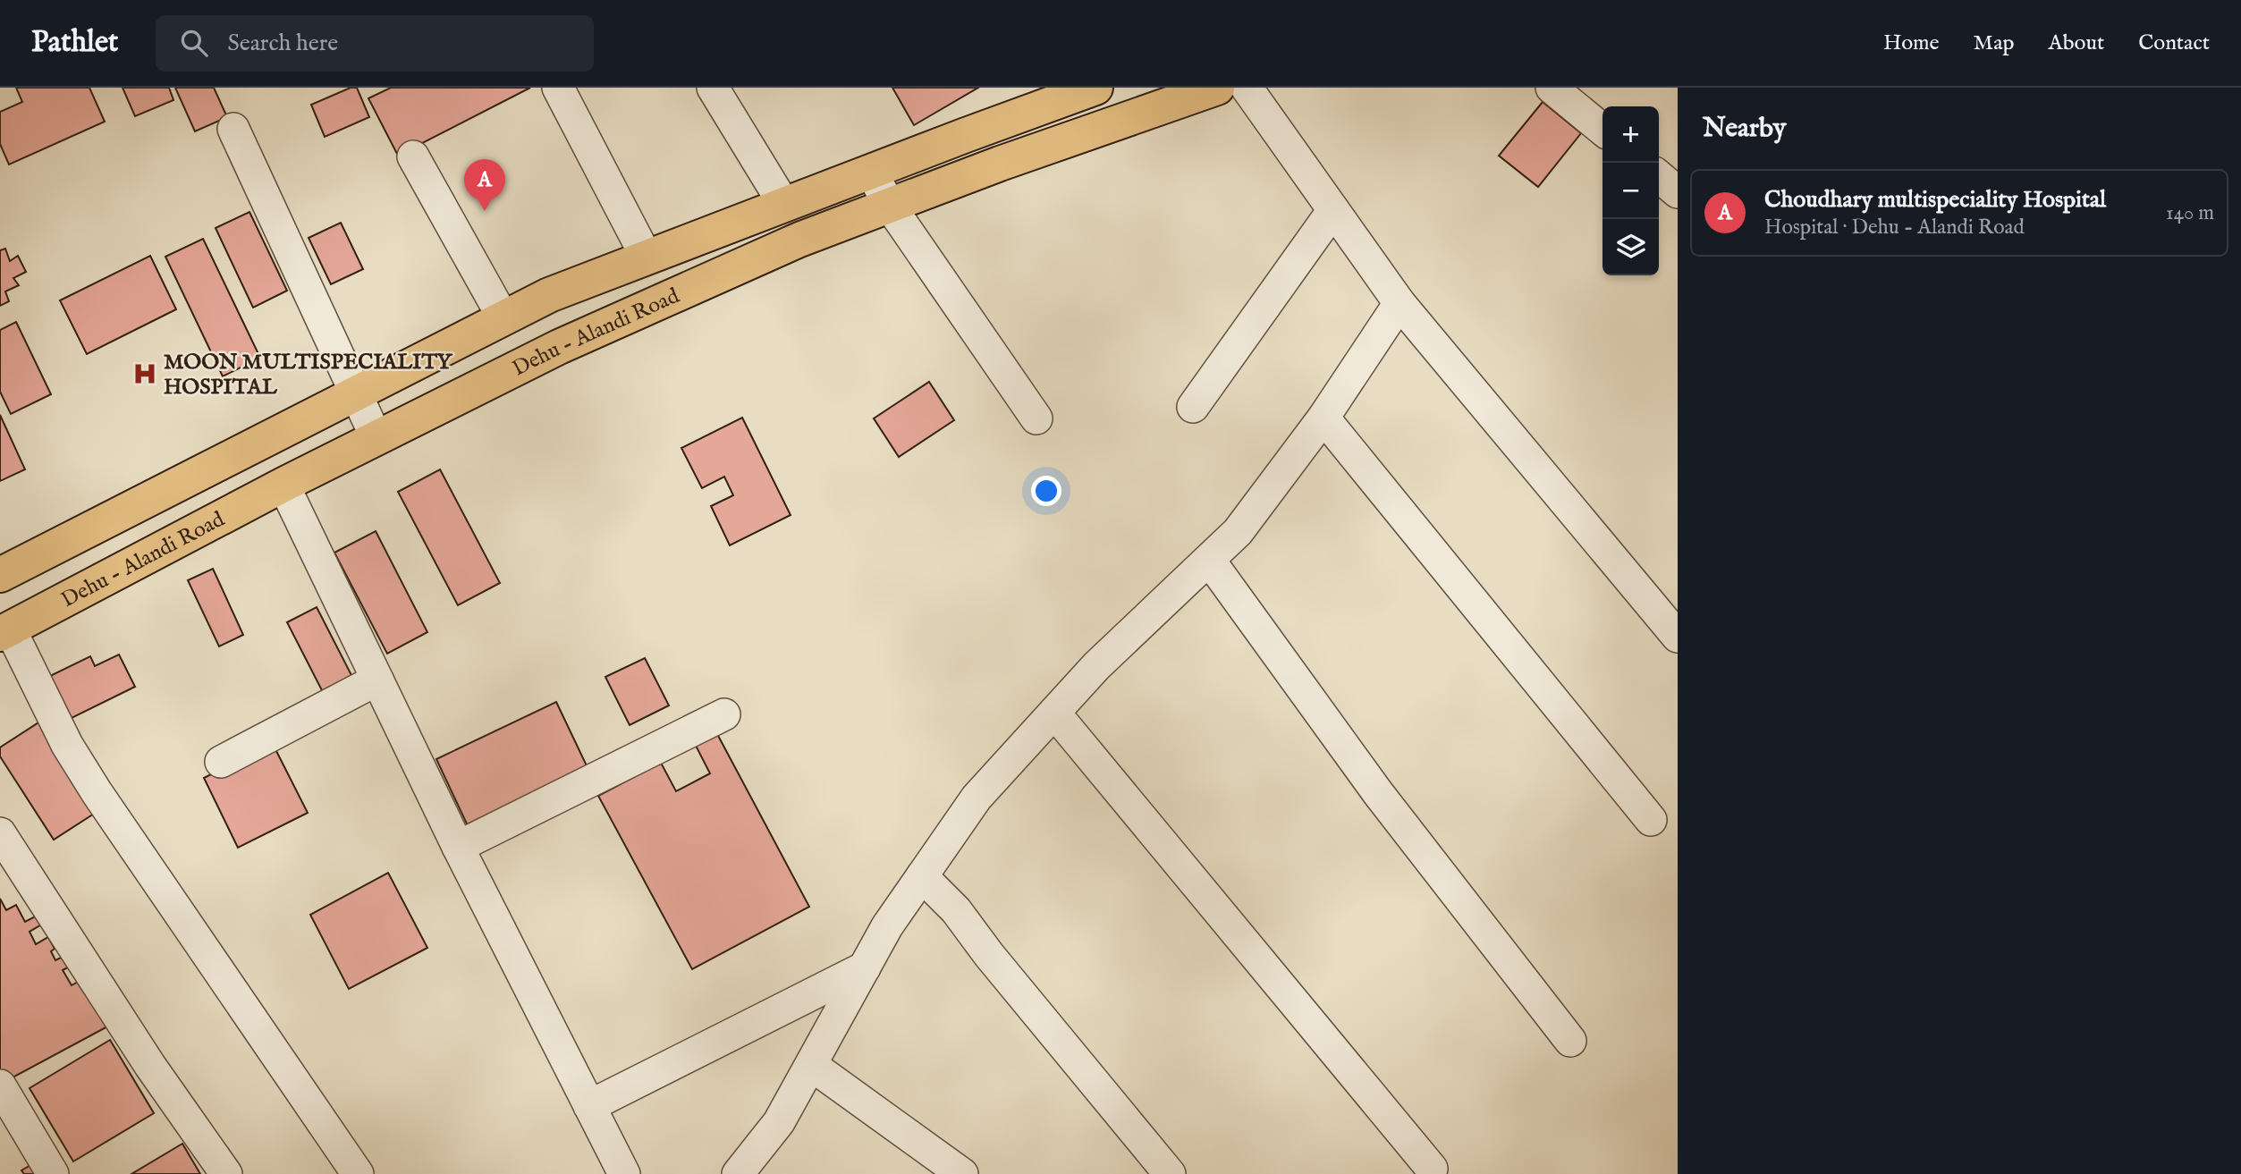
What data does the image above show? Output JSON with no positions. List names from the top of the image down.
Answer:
{
  "streets": {
    "main road": ["Dehu - Alandi Road"]
  },
  "places": {
    "hospital": ["MOON MULTISPECIALITY HOSPITAL"]
  },
  "page": {
    "header": "Pathlet",
    "search": "Search here",
    "nav": [
      "Home",
      "Map",
      "About",
      "Contact"
    ],
    "heading": "Nearby",
    "map_buttons": ["+", "−"],
    "pins": "A",
    "list": [
      {
        "mark": "A",
        "name": "Choudhary multispeciality Hospital",
        "note": "Hospital · Dehu - Alandi Road",
        "value": "140 m"
      }
    ]
  }
}
